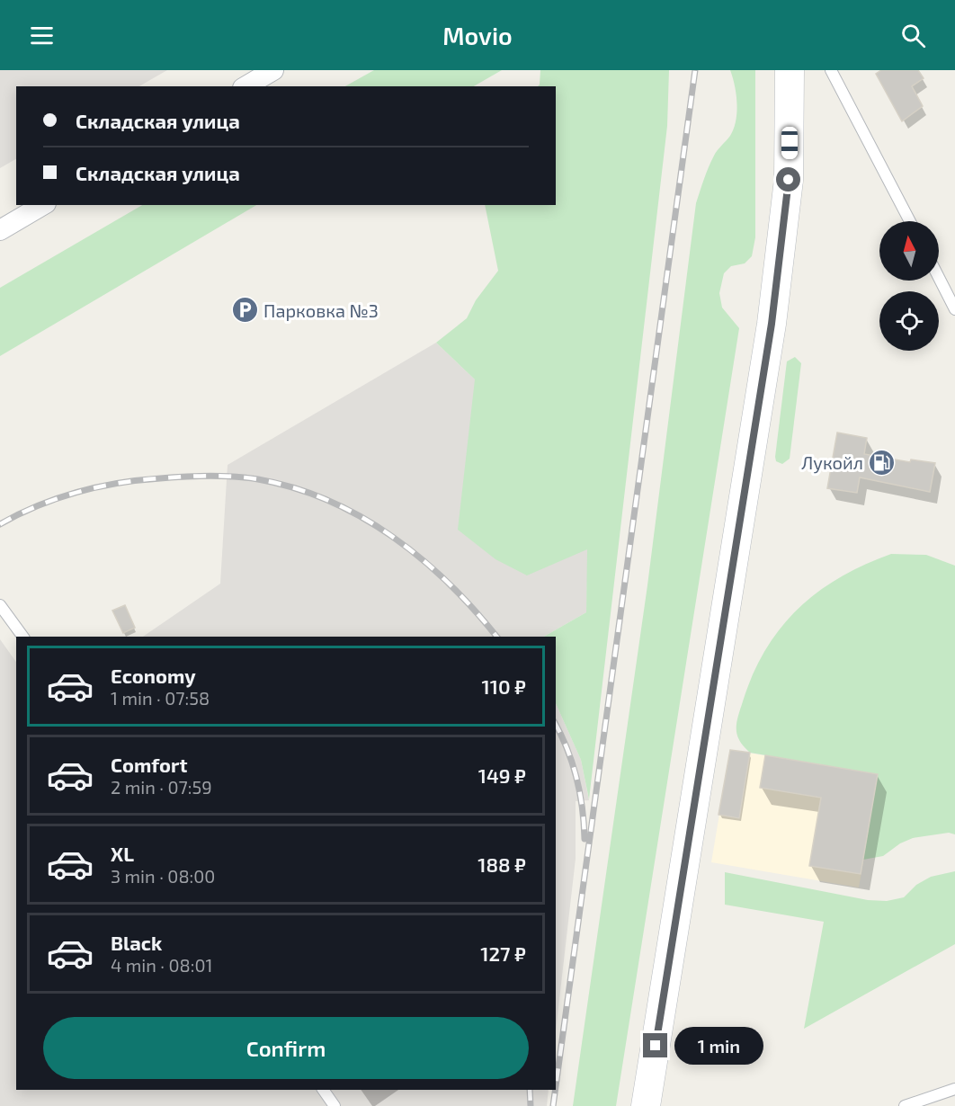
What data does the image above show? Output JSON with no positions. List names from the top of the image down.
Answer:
{
  "places": {
    "parking": ["Парковка №3"],
    "fuel station": ["Лукойл"]
  },
  "north": "top",
  "page": {
    "header": "Movio",
    "banner": ["Складская улица", "Складская улица"],
    "list": [
      {
        "name": "Economy",
        "note": "1 min · 07:58",
        "value": "110 ₽"
      },
      {
        "name": "Comfort",
        "note": "2 min · 07:59",
        "value": "149 ₽"
      },
      {
        "name": "XL",
        "note": "3 min · 08:00",
        "value": "188 ₽"
      },
      {
        "name": "Black",
        "note": "4 min · 08:01",
        "value": "127 ₽"
      }
    ],
    "buttons": "Confirm",
    "bubble": "1 min"
  }
}
